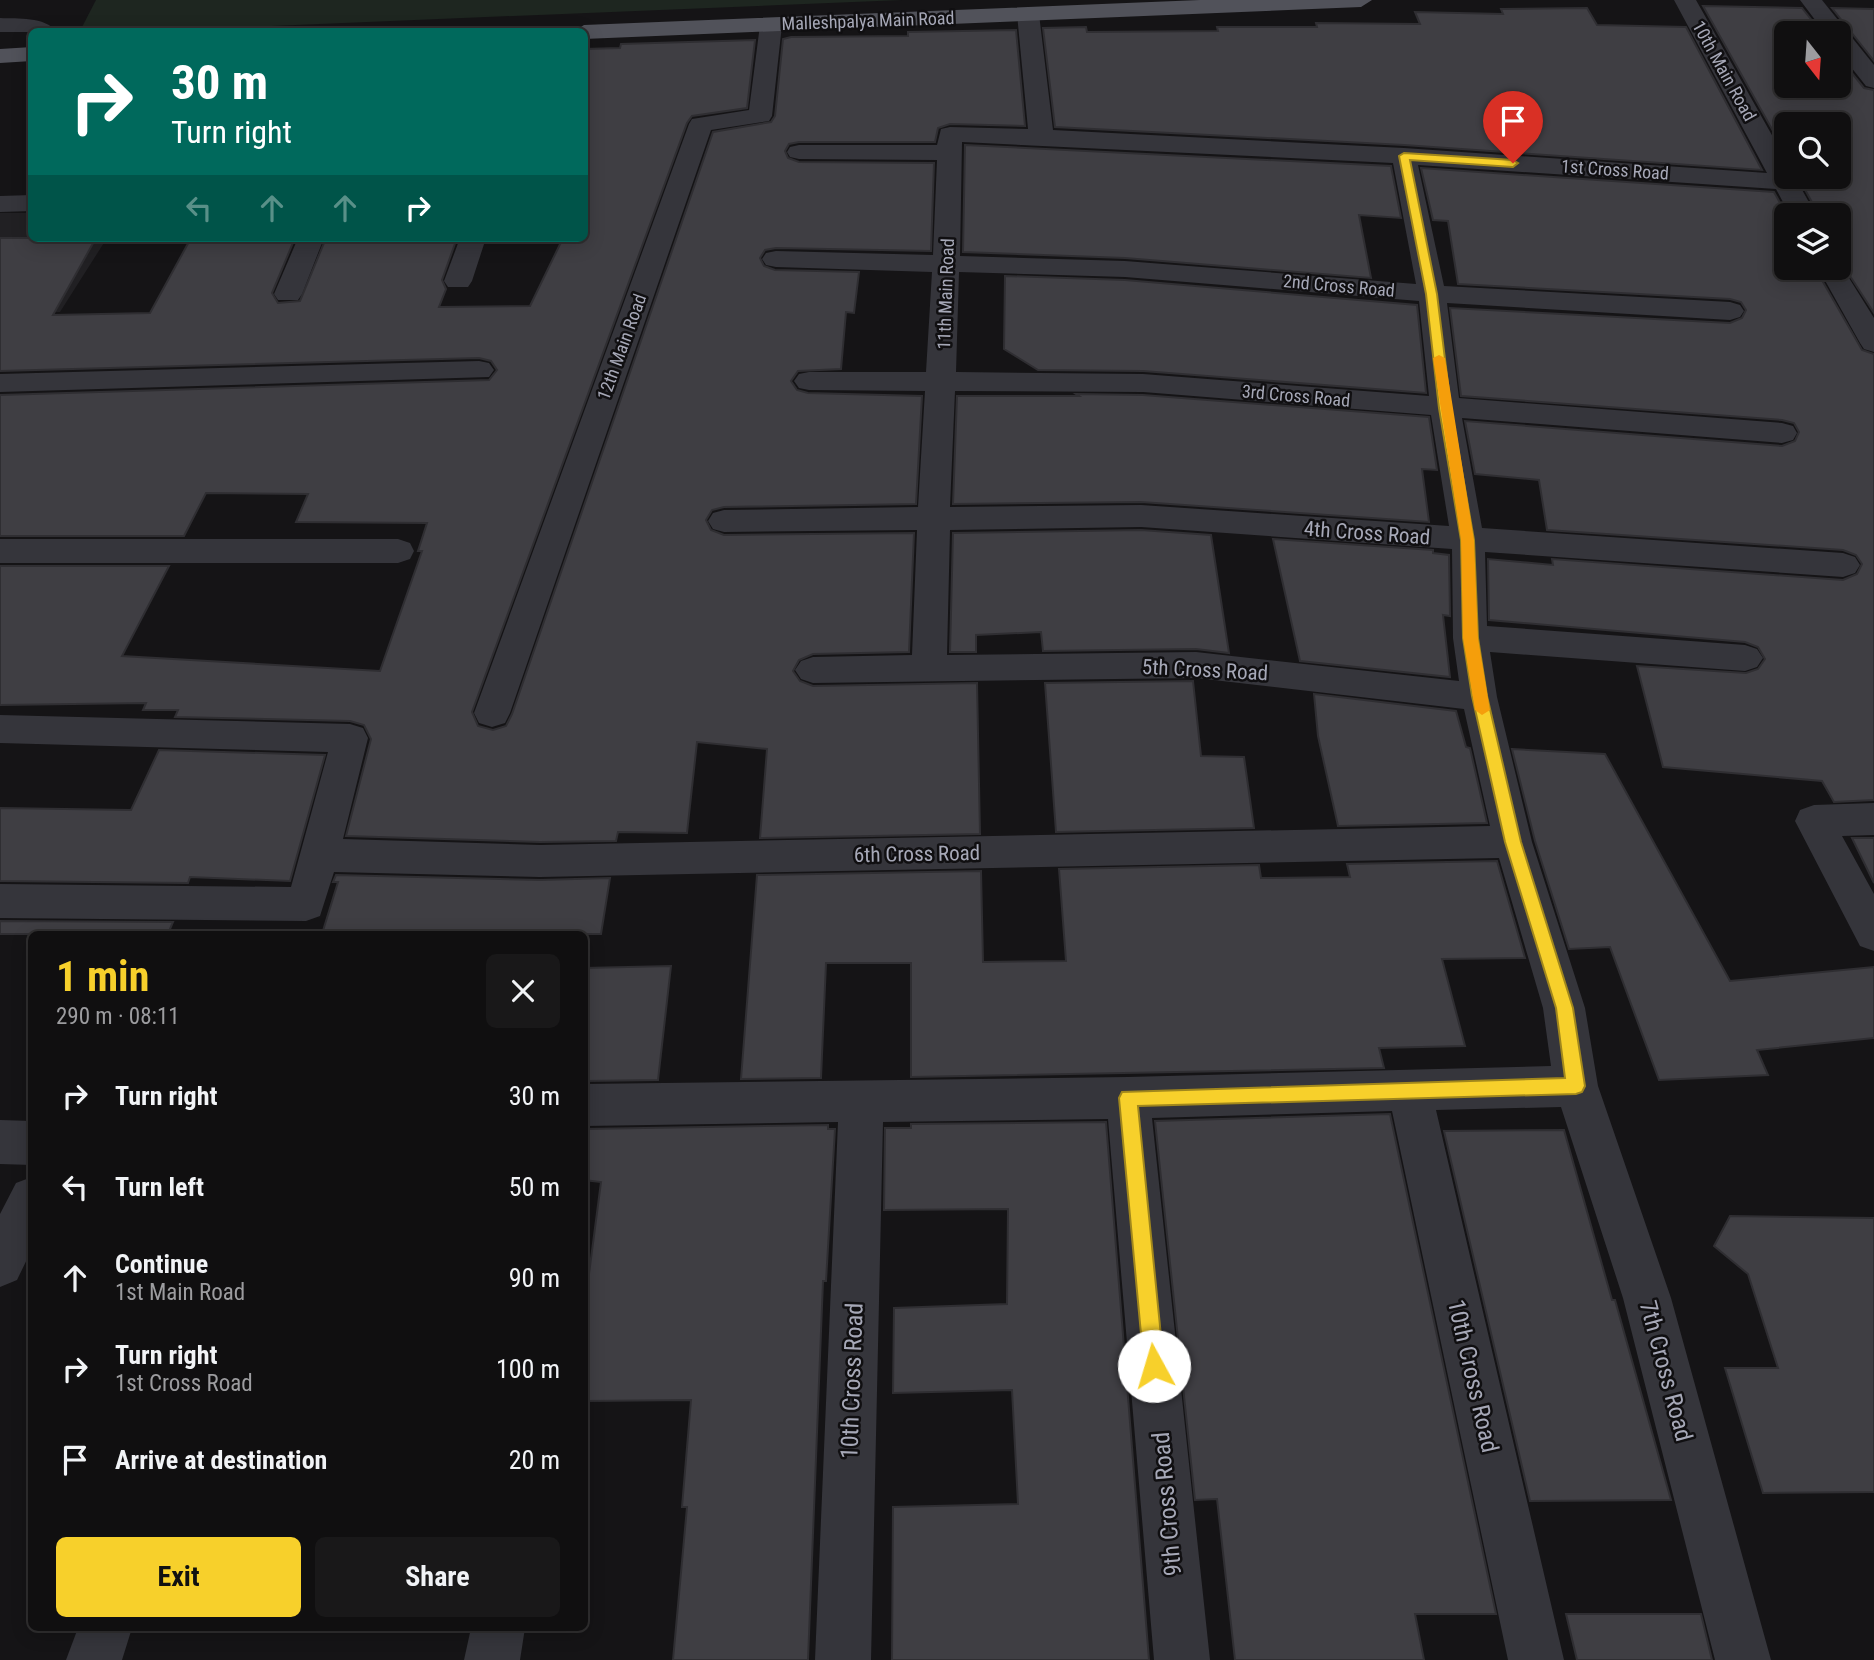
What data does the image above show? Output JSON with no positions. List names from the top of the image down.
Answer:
{
  "streets": {
    "main road": ["Malleshpalya Main Road"],
    "street": [
      "10th Main Road",
      "1st Cross Road",
      "2nd Cross Road",
      "11th Main Road",
      "12th Main Road",
      "3rd Cross Road",
      "4th Cross Road",
      "5th Cross Road",
      "6th Cross Road",
      "7th Cross Road",
      "10th Cross Road",
      "9th Cross Road"
    ]
  },
  "crossings": [
    ["Malleshpalya Main Road", "12th Main Road"],
    ["1st Cross Road", "7th Cross Road"],
    ["2nd Cross Road", "11th Main Road"],
    ["2nd Cross Road", "7th Cross Road"],
    ["11th Main Road", "3rd Cross Road"],
    ["11th Main Road", "4th Cross Road"],
    ["11th Main Road", "5th Cross Road"],
    ["3rd Cross Road", "7th Cross Road"],
    ["4th Cross Road", "7th Cross Road"],
    ["5th Cross Road", "7th Cross Road"],
    ["6th Cross Road", "7th Cross Road"]
  ],
  "north": "bottom",
  "page": {
    "turn": ["30 m", "Turn right"],
    "heading": ["1 min", "290 m · 08:11"],
    "list": [
      {
        "name": "Turn right",
        "value": "30 m"
      },
      {
        "name": "Turn left",
        "value": "50 m"
      },
      {
        "name": "Continue",
        "note": "1st Main Road",
        "value": "90 m"
      },
      {
        "name": "Turn right",
        "note": "1st Cross Road",
        "value": "100 m"
      },
      {
        "name": "Arrive at destination",
        "value": "20 m"
      }
    ],
    "buttons": ["Exit", "Share"]
  }
}
